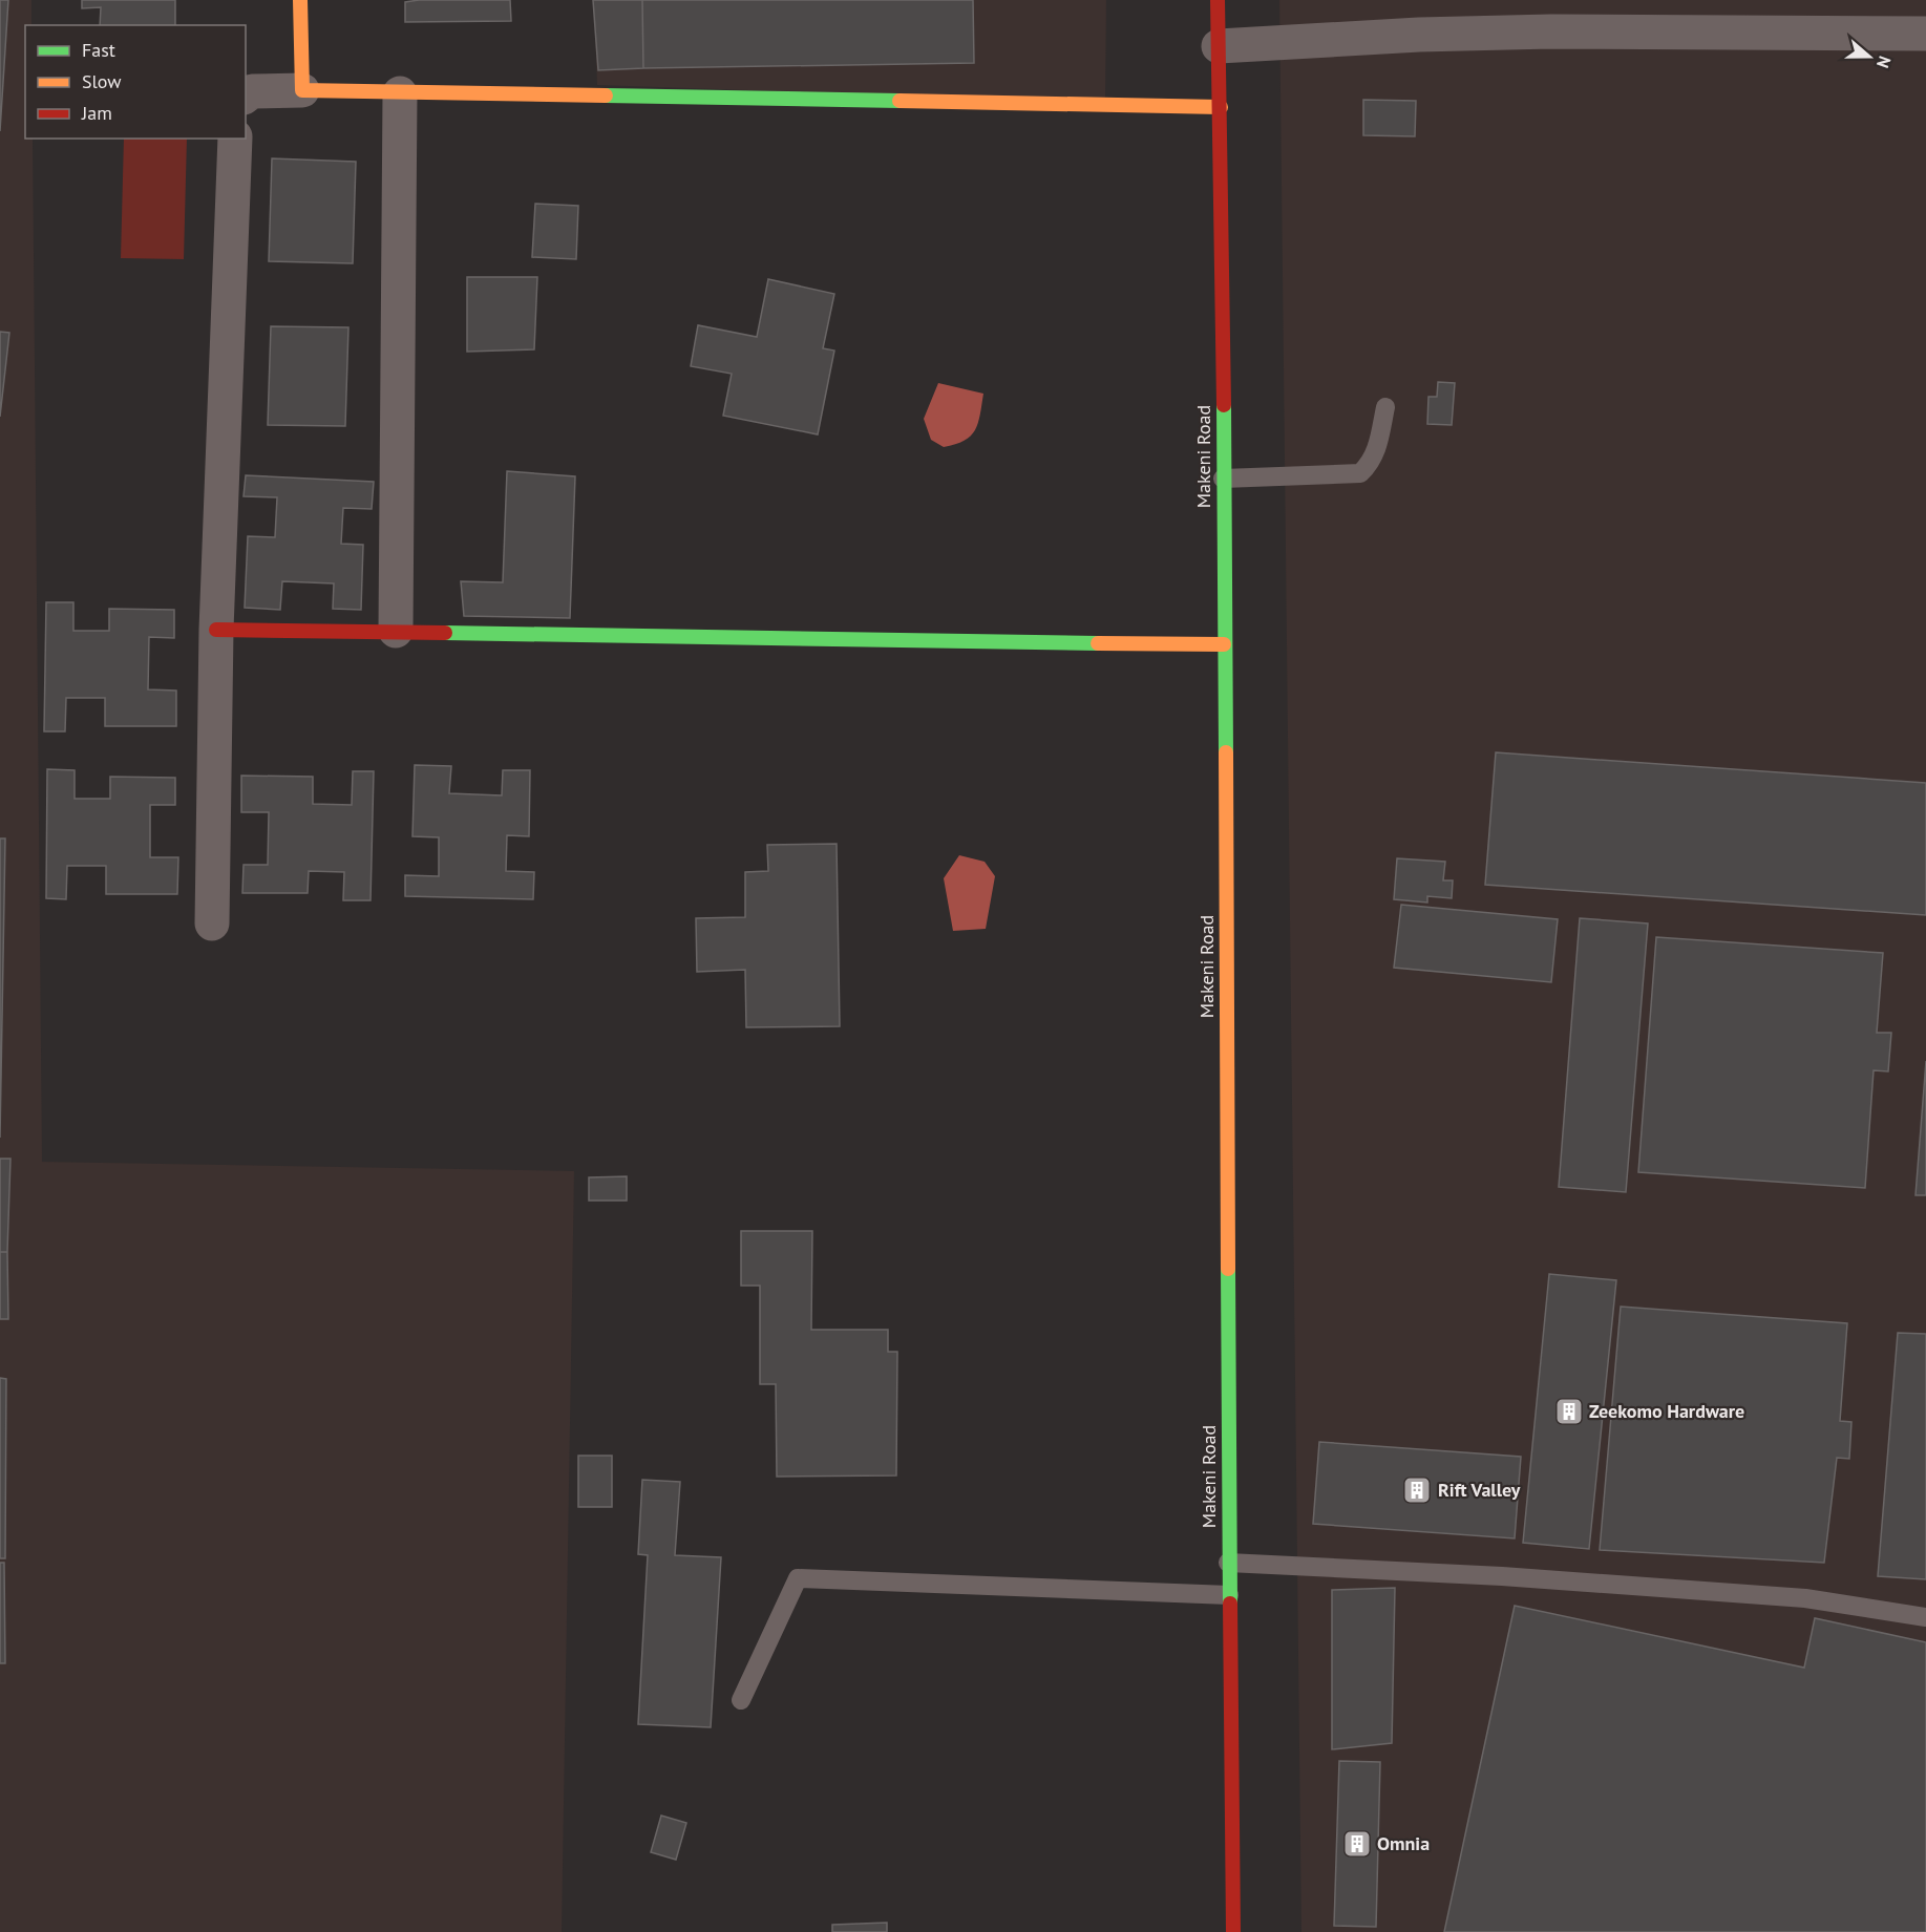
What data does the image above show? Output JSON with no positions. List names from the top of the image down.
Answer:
{
  "streets": {
    "street": ["Makeni Road"]
  },
  "places": {
    "building": ["Zeekomo Hardware", "Rift Valley", "Omnia"]
  },
  "legend": ["Fast", "Slow", "Jam"],
  "north": "right"
}
